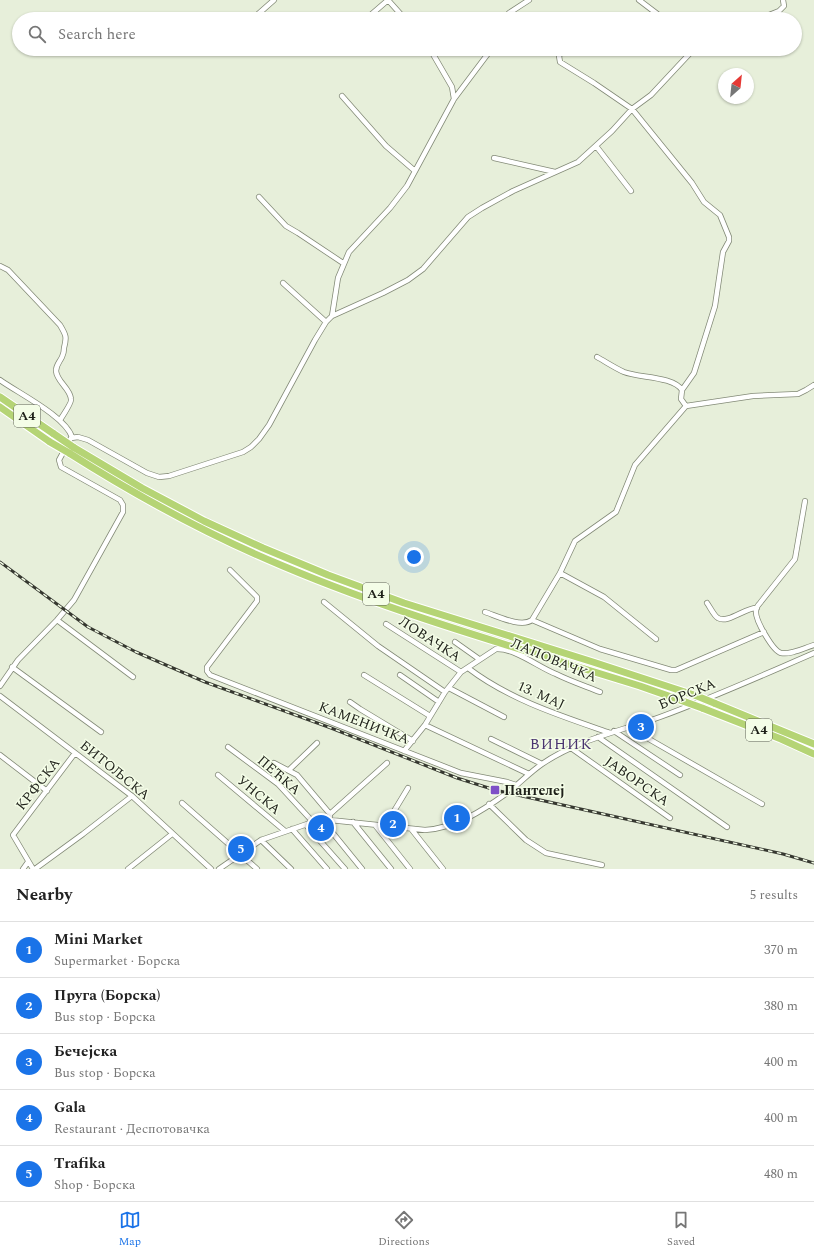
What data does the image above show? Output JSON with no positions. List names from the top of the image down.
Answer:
{
  "streets": {
    "highway": ["A4"],
    "street": [
      "ЛОВАЧКА",
      "ЛАПОВАЧКА",
      "БОРСКА",
      "13. МАЈ",
      "КАМЕНИЧКА",
      "БИТОЉСКА",
      "ПЕЋКА",
      "ЈАВОРСКА",
      "КРФСКА",
      "УНСКА"
    ]
  },
  "crossings": [
    ["ЛОВАЧКА", "ЛАПОВАЧКА"],
    ["ЛАПОВАЧКА", "13. МАЈ"],
    ["ЛАПОВАЧКА", "КАМЕНИЧКА"],
    ["БОРСКА", "13. МАЈ"],
    ["БОРСКА", "КАМЕНИЧКА"],
    ["БОРСКА", "ПЕЋКА"],
    ["БОРСКА", "ЈАВОРСКА"],
    ["БОРСКА", "УНСКА"],
    ["БИТОЉСКА", "КРФСКА"]
  ],
  "districts": ["ВИНИК"],
  "places": {
    "transit": ["Пантелеј"]
  },
  "north": "top right",
  "page": {
    "search": "Search here",
    "pins": [
      "3",
      "1",
      "2",
      "4",
      "5"
    ],
    "heading": ["Nearby", "5 results"],
    "list": [
      {
        "mark": "1",
        "name": "Mini Market",
        "note": "Supermarket · Борска",
        "value": "370 m"
      },
      {
        "mark": "2",
        "name": "Пруга (Борска)",
        "note": "Bus stop · Борска",
        "value": "380 m"
      },
      {
        "mark": "3",
        "name": "Бечејска",
        "note": "Bus stop · Борска",
        "value": "400 m"
      },
      {
        "mark": "4",
        "name": "Gala",
        "note": "Restaurant · Деспотовачка",
        "value": "400 m"
      },
      {
        "mark": "5",
        "name": "Trafika",
        "note": "Shop · Борска",
        "value": "480 m"
      }
    ],
    "nav": ["Map", "Directions", "Saved"]
  }
}
